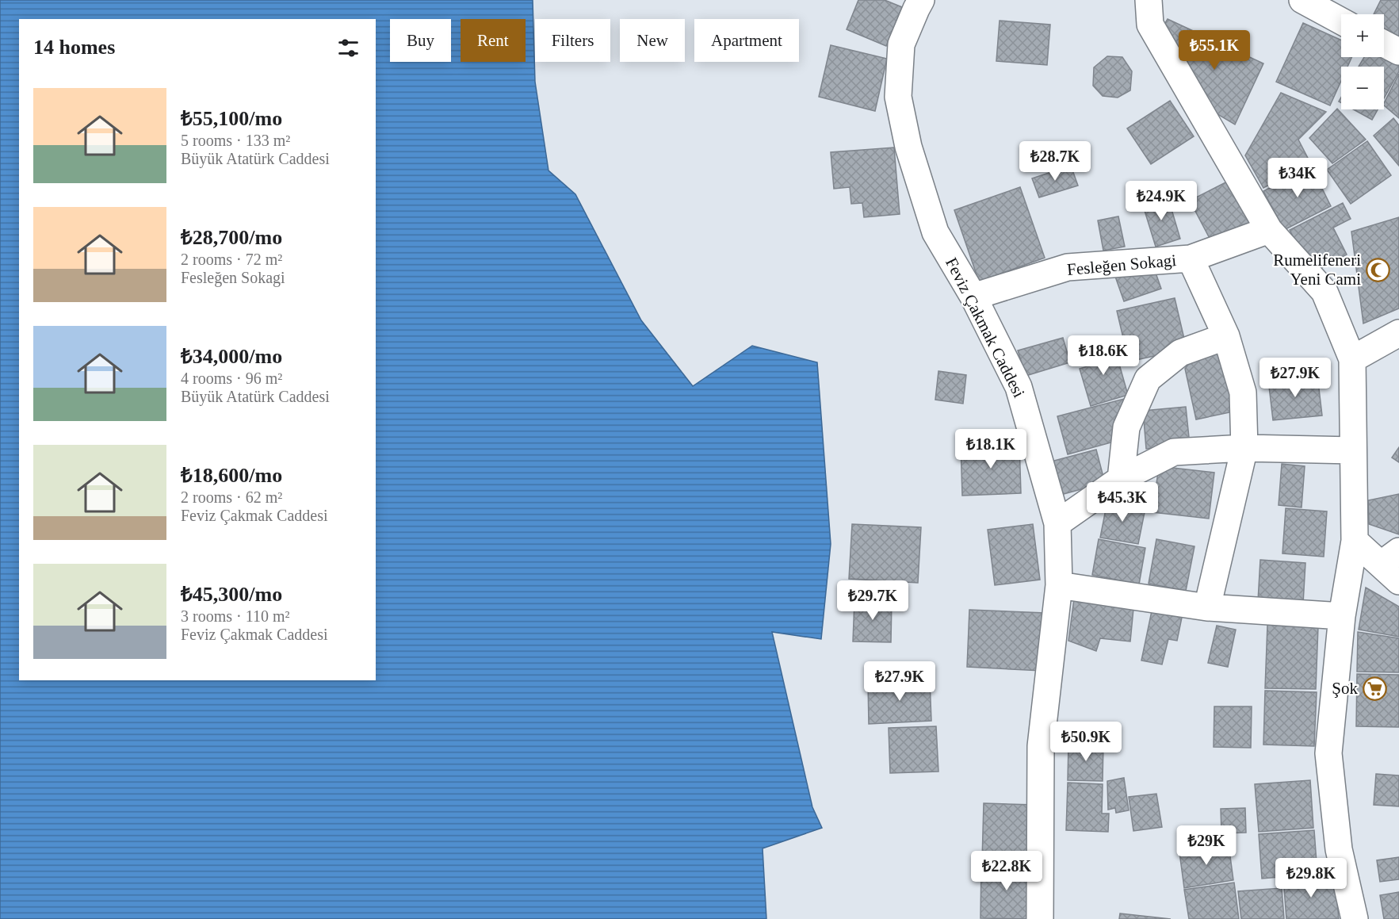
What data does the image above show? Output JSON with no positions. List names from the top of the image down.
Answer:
{
  "streets": {
    "street": ["Fesleğen Sokagi", "Feviz Çakmak Caddesi"]
  },
  "crossings": [
    ["Fesleğen Sokagi", "Feviz Çakmak Caddesi"]
  ],
  "places": {
    "mosque": ["Rumelifeneri Yeni Cami"],
    "supermarket": ["Şok"]
  },
  "page": {
    "map_buttons": ["+", "−"],
    "chip": [
      "Buy",
      "Rent",
      "Filters",
      "New",
      "Apartment"
    ],
    "heading": "14 homes",
    "price": [
      "₺55.1K",
      "₺28.7K",
      "₺34K",
      "₺24.9K",
      "₺18.6K",
      "₺27.9K",
      "₺18.1K",
      "₺45.3K",
      "₺29.7K",
      "₺27.9K",
      "₺50.9K",
      "₺29K",
      "₺22.8K",
      "₺29.8K"
    ],
    "list": [
      {
        "name": "₺55,100/mo",
        "note": "5 rooms · 133 m² · Büyük Atatürk Caddesi"
      },
      {
        "name": "₺28,700/mo",
        "note": "2 rooms · 72 m² · Fesleğen Sokagi"
      },
      {
        "name": "₺34,000/mo",
        "note": "4 rooms · 96 m² · Büyük Atatürk Caddesi"
      },
      {
        "name": "₺18,600/mo",
        "note": "2 rooms · 62 m² · Feviz Çakmak Caddesi"
      },
      {
        "name": "₺45,300/mo",
        "note": "3 rooms · 110 m² · Feviz Çakmak Caddesi"
      }
    ]
  }
}
